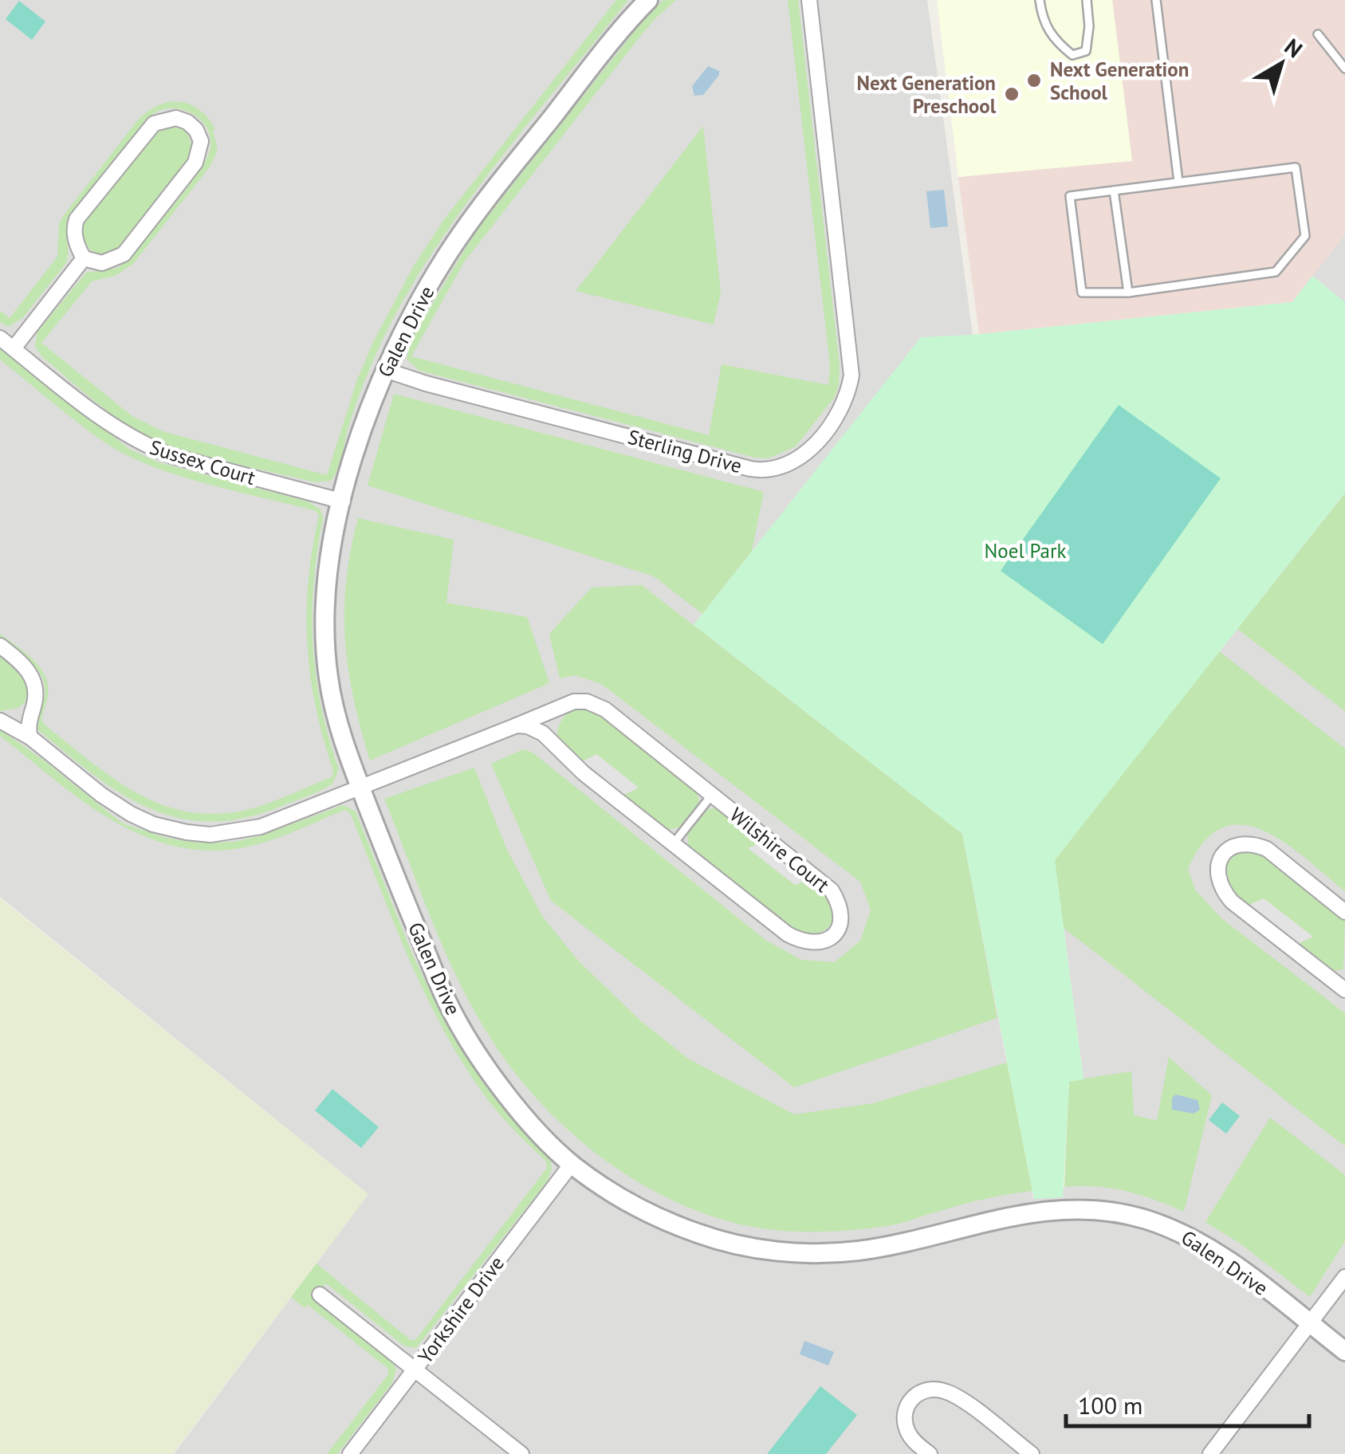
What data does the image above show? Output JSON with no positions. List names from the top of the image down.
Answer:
{
  "streets": {
    "street": [
      "Galen Drive",
      "Sterling Drive",
      "Sussex Court",
      "Wilshire Court",
      "Yorkshire Drive"
    ]
  },
  "crossings": [
    ["Galen Drive", "Sterling Drive"],
    ["Galen Drive", "Sussex Court"],
    ["Galen Drive", "Wilshire Court"],
    ["Galen Drive", "Yorkshire Drive"]
  ],
  "parks": ["Noel Park"],
  "places": ["Next Generation School", "Next Generation Preschool"],
  "scale_bar": "100 m",
  "north": "top right"
}
